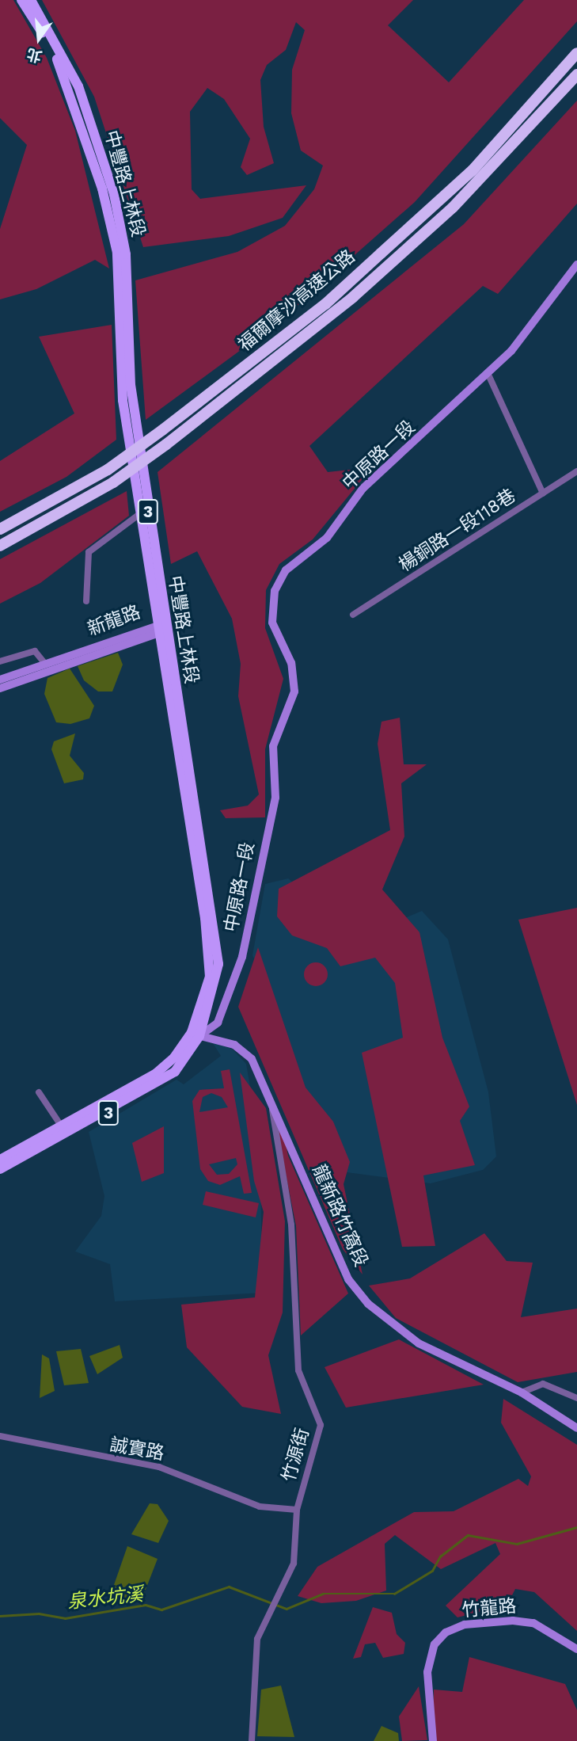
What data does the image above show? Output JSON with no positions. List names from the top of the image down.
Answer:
{
  "streets": {
    "highway": ["福爾摩沙高速公路", "3"],
    "main road": ["中豐路上林段"],
    "street": [
      "中原路一段",
      "楊銅路一段118巷",
      "新龍路",
      "龍新路竹窩段",
      "誠實路",
      "竹源街",
      "竹龍路"
    ]
  },
  "crossings": [
    ["中豐路上林段", "中原路一段"],
    ["中豐路上林段", "新龍路"],
    ["中豐路上林段", "龍新路竹窩段"],
    ["中原路一段", "龍新路竹窩段"],
    ["龍新路竹窩段", "竹源街"],
    ["誠實路", "竹源街"]
  ],
  "water": ["泉水坑溪"],
  "north": "bottom"
}
